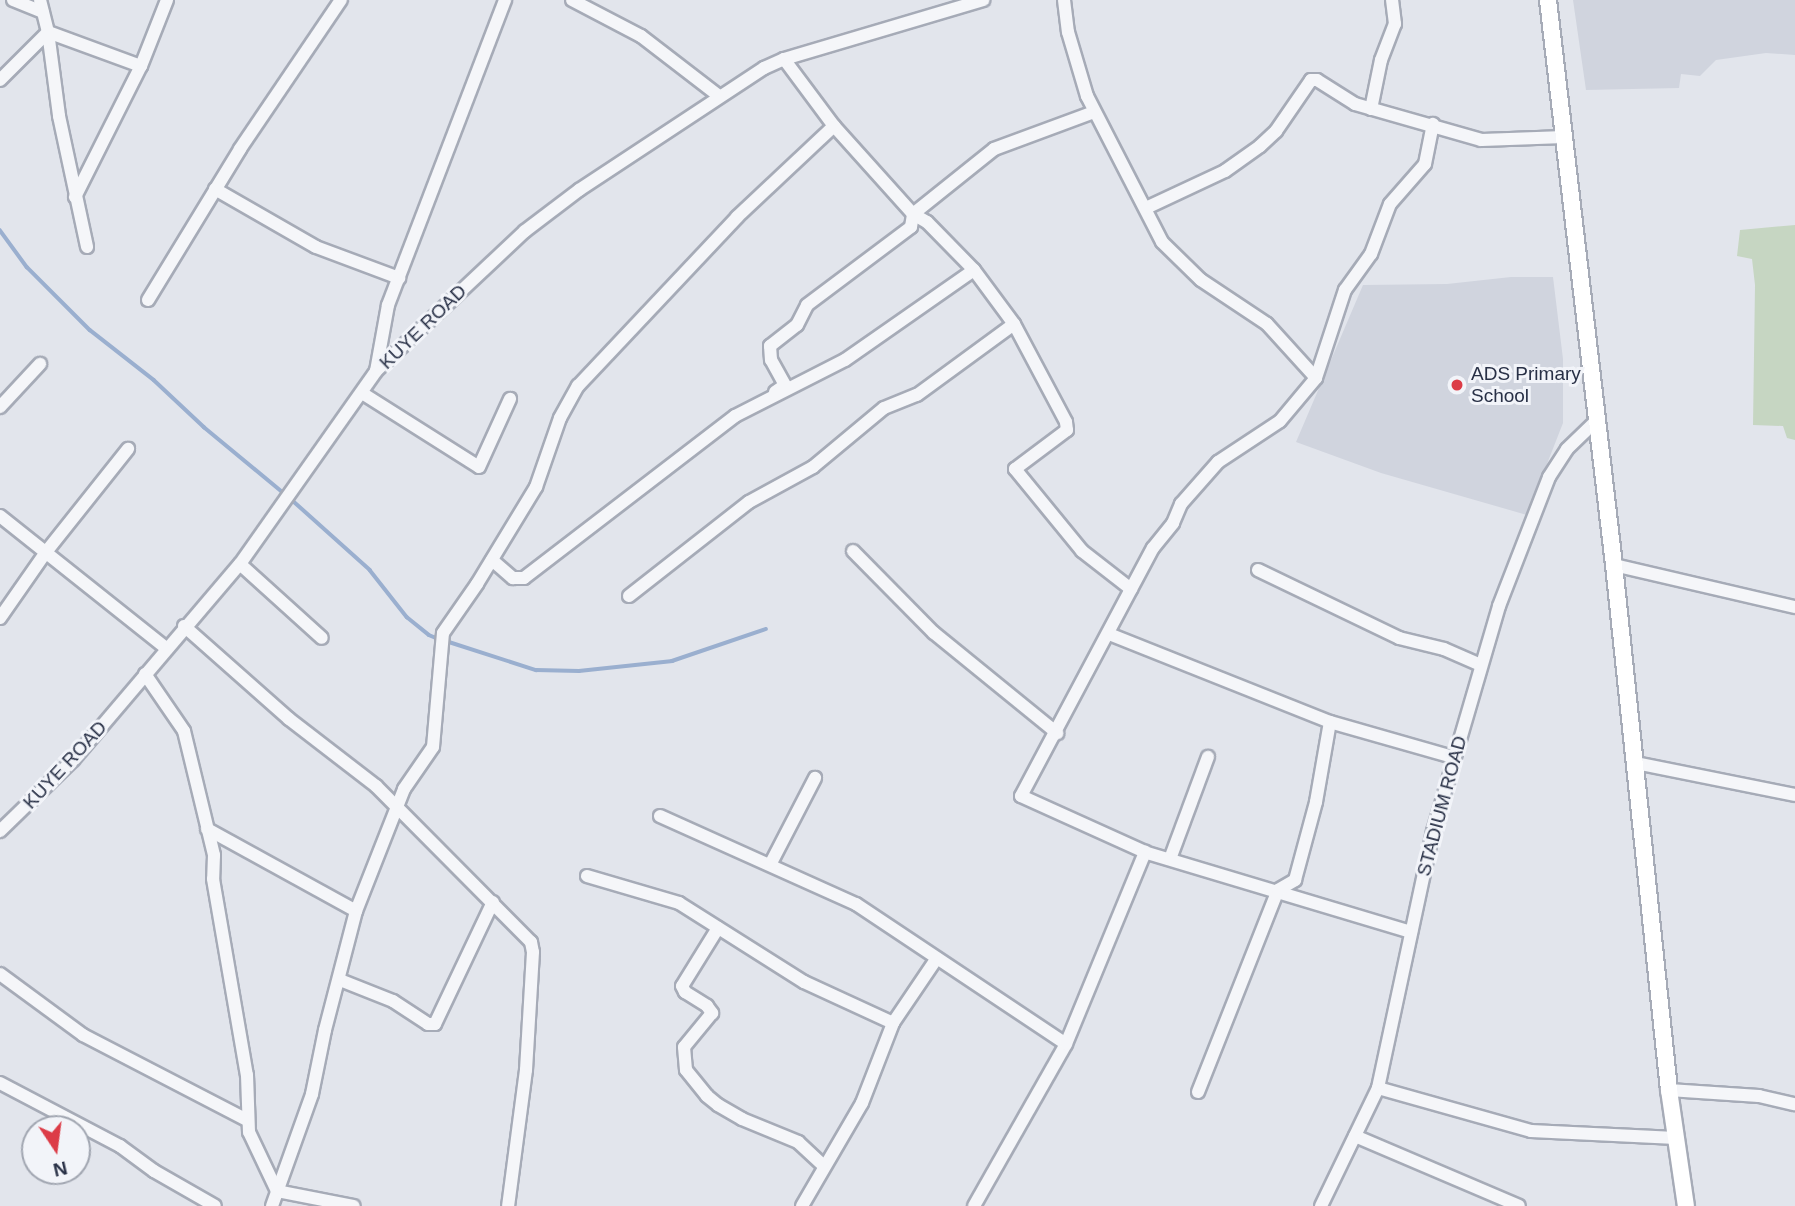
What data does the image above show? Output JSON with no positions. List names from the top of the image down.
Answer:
{
  "streets": {
    "street": ["KUYE ROAD", "STADIUM ROAD"]
  },
  "places": ["ADS Primary School"],
  "north": "bottom"
}
